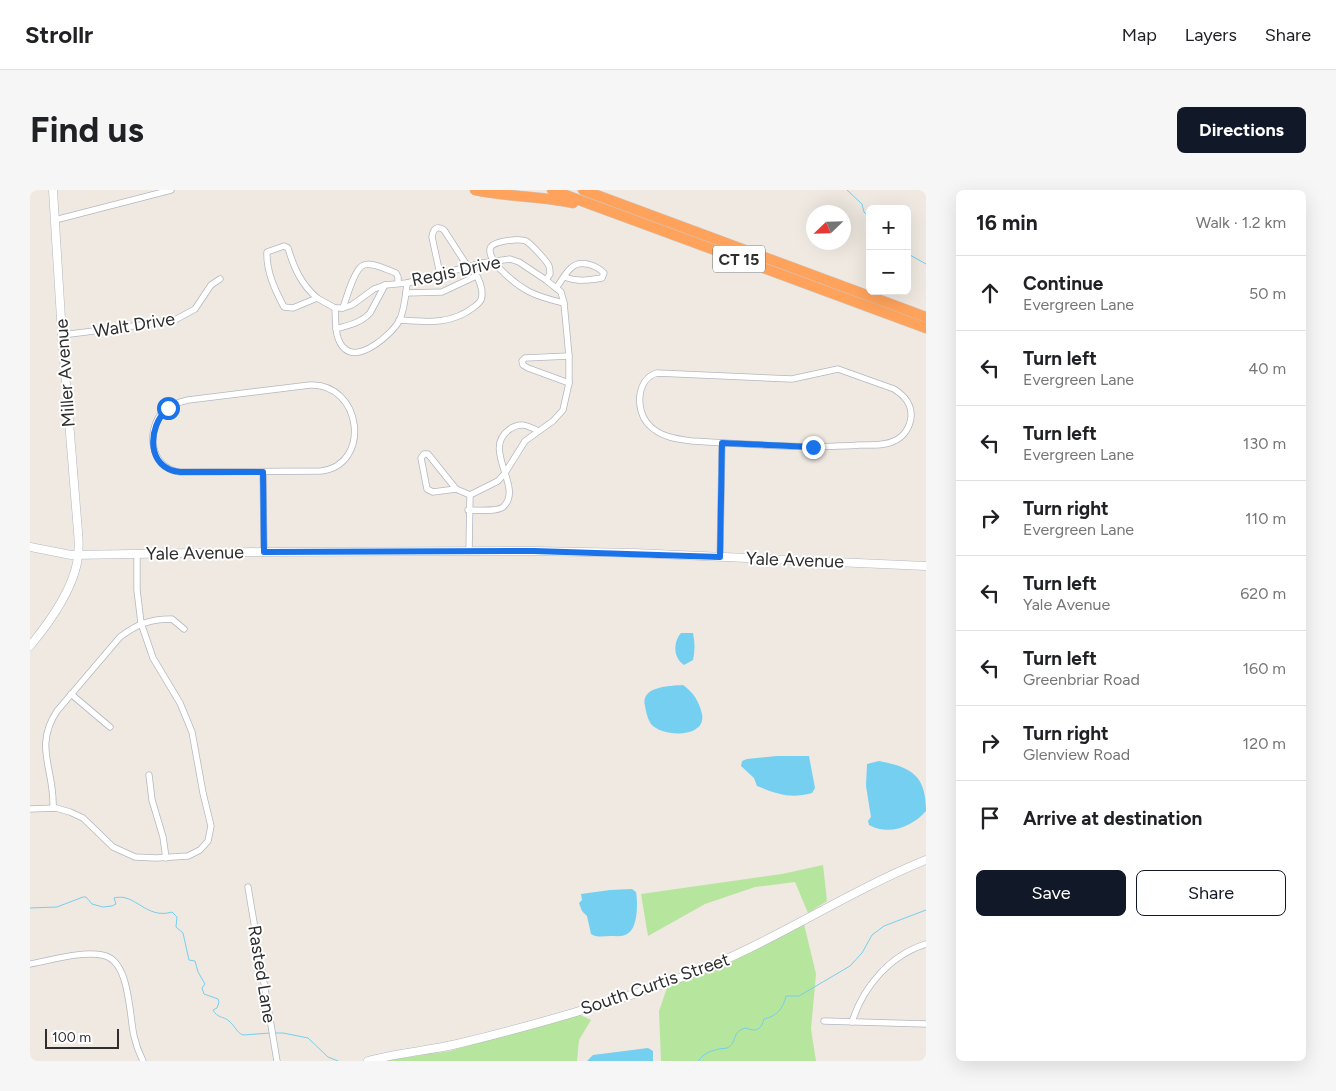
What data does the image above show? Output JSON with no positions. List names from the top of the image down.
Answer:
{
  "streets": {
    "highway": ["CT 15"],
    "street": [
      "Regis Drive",
      "Walt Drive",
      "Miller Avenue",
      "Yale Avenue",
      "Rasted Lane",
      "South Curtis Street"
    ]
  },
  "crossings": [
    ["Walt Drive", "Miller Avenue"],
    ["Miller Avenue", "Yale Avenue"]
  ],
  "scale_bar": "100 m",
  "north": "bottom left",
  "page": {
    "header": "Strollr",
    "nav": ["Map", "Layers", "Share"],
    "buttons": [
      "Directions",
      ["Save", "Share"]
    ],
    "title": "Find us",
    "heading": ["16 min", "Walk · 1.2 km"],
    "map_buttons": ["+", "−"],
    "list": [
      ["Continue", "Evergreen Lane", "50 m"],
      ["Turn left", "Evergreen Lane", "40 m"],
      ["Turn left", "Evergreen Lane", "130 m"],
      ["Turn right", "Evergreen Lane", "110 m"],
      ["Turn left", "Yale Avenue", "620 m"],
      ["Turn left", "Greenbriar Road", "160 m"],
      ["Turn right", "Glenview Road", "120 m"],
      "Arrive at destination"
    ],
    "scale": "100 m"
  }
}
